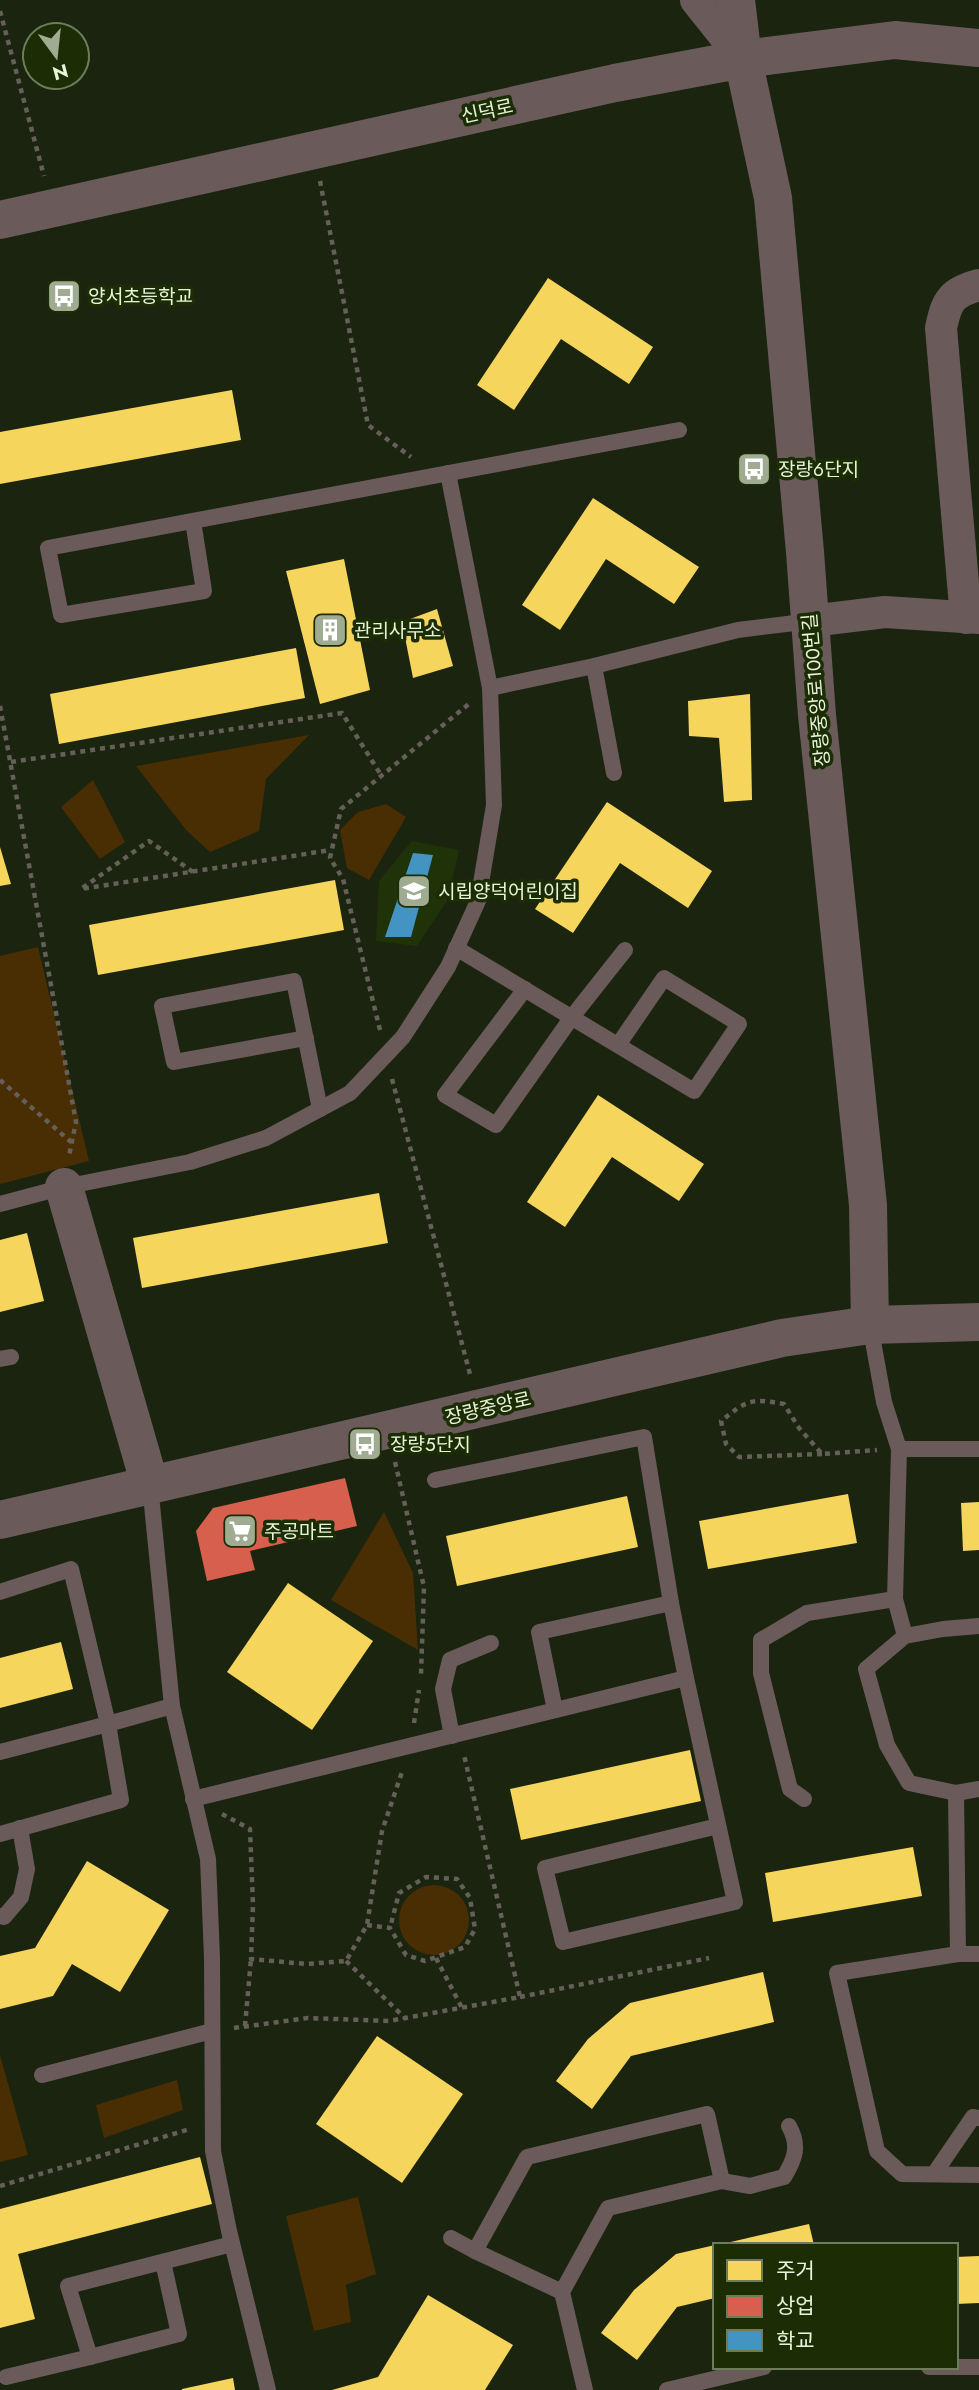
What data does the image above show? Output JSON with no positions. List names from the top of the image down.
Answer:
{
  "streets": {
    "street": ["신덕로", "장량중앙로100번길", "장량중앙로"]
  },
  "crossings": [
    ["신덕로", "장량중앙로100번길"],
    ["장량중앙로100번길", "장량중앙로"]
  ],
  "places": {
    "bus stop": ["양서초등학교", "장량6단지", "장량5단지"],
    "building": ["관리사무소"],
    "school or university": ["시립양덕어린이집"],
    "supermarket": ["주공마트"]
  },
  "legend": ["주거", "상업", "학교"],
  "north": "bottom"
}
